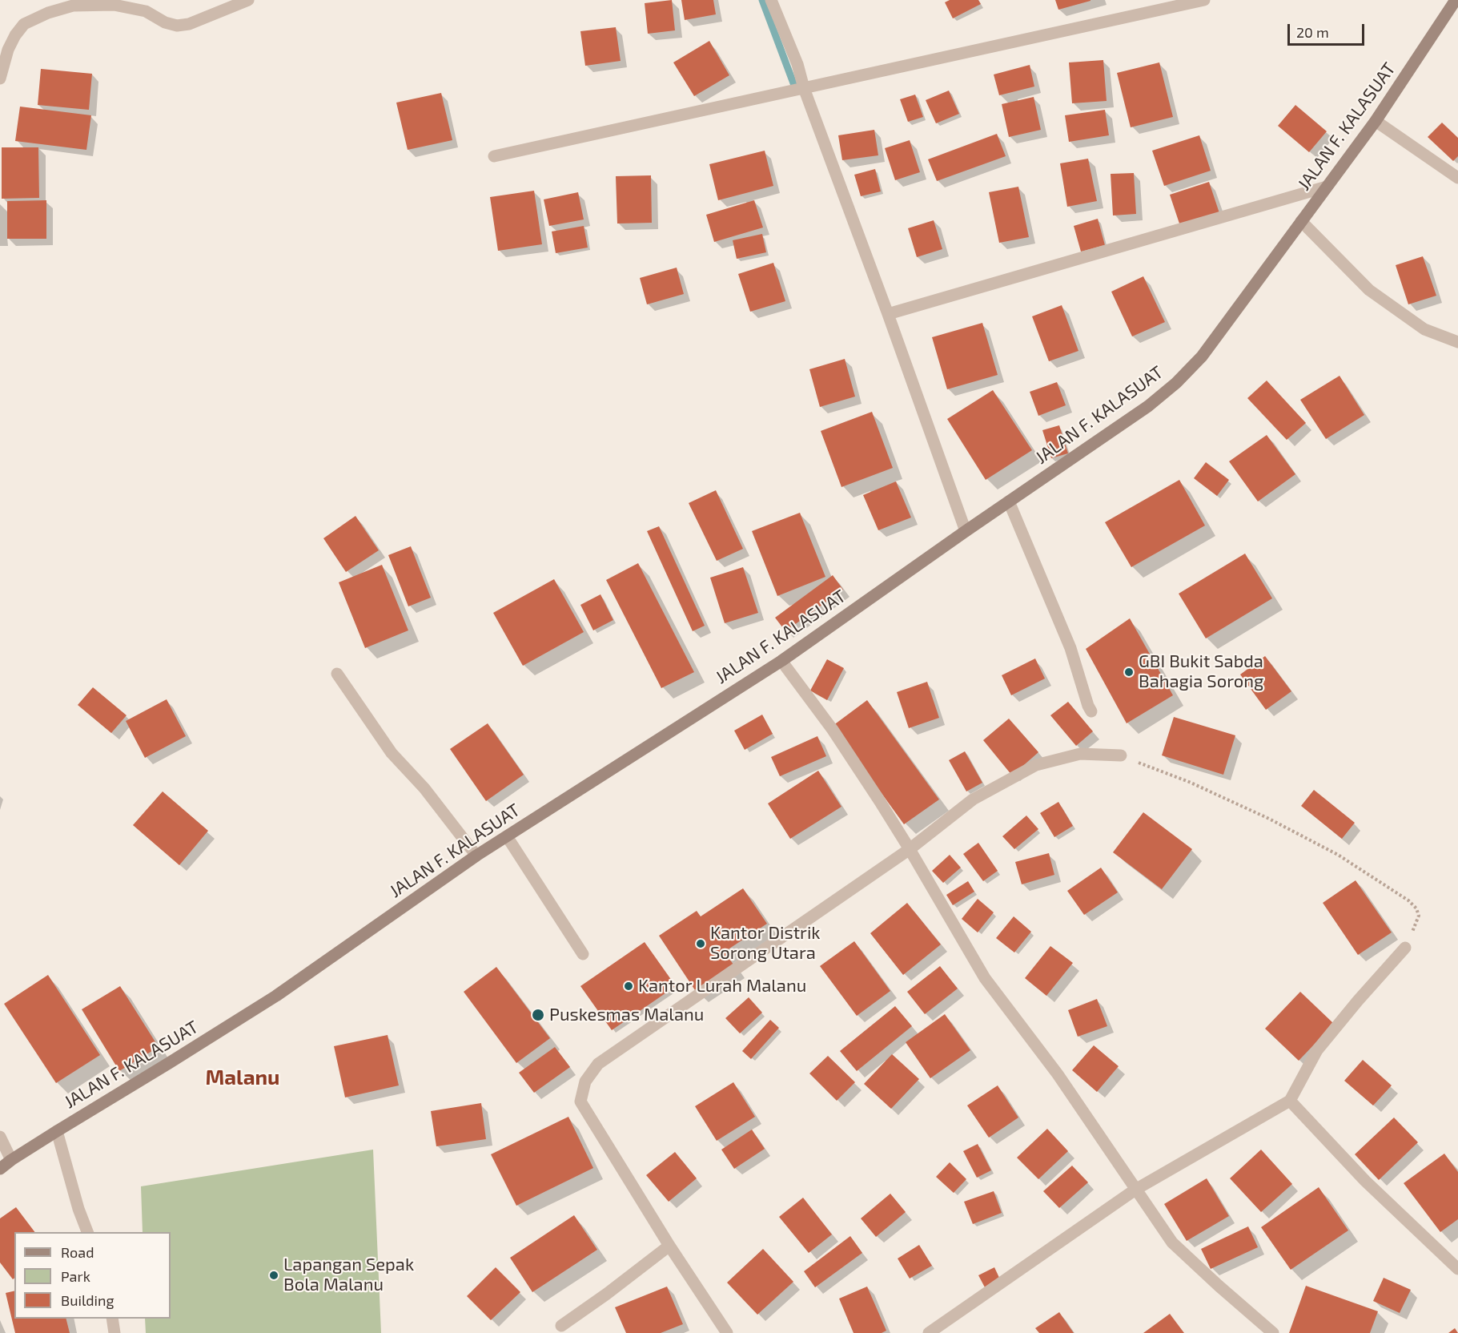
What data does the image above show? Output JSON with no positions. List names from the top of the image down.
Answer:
{
  "streets": {
    "street": ["JALAN F. KALASUAT"]
  },
  "districts": ["Malanu"],
  "places": [
    "GBI Bukit Sabda Bahagia Sorong",
    "Kantor Distrik Sorong Utara",
    "Kantor Lurah Malanu",
    "Puskesmas Malanu",
    "Lapangan Sepak Bola Malanu"
  ],
  "legend": ["Road", "Park", "Building"],
  "scale_bar": "20 m"
}
